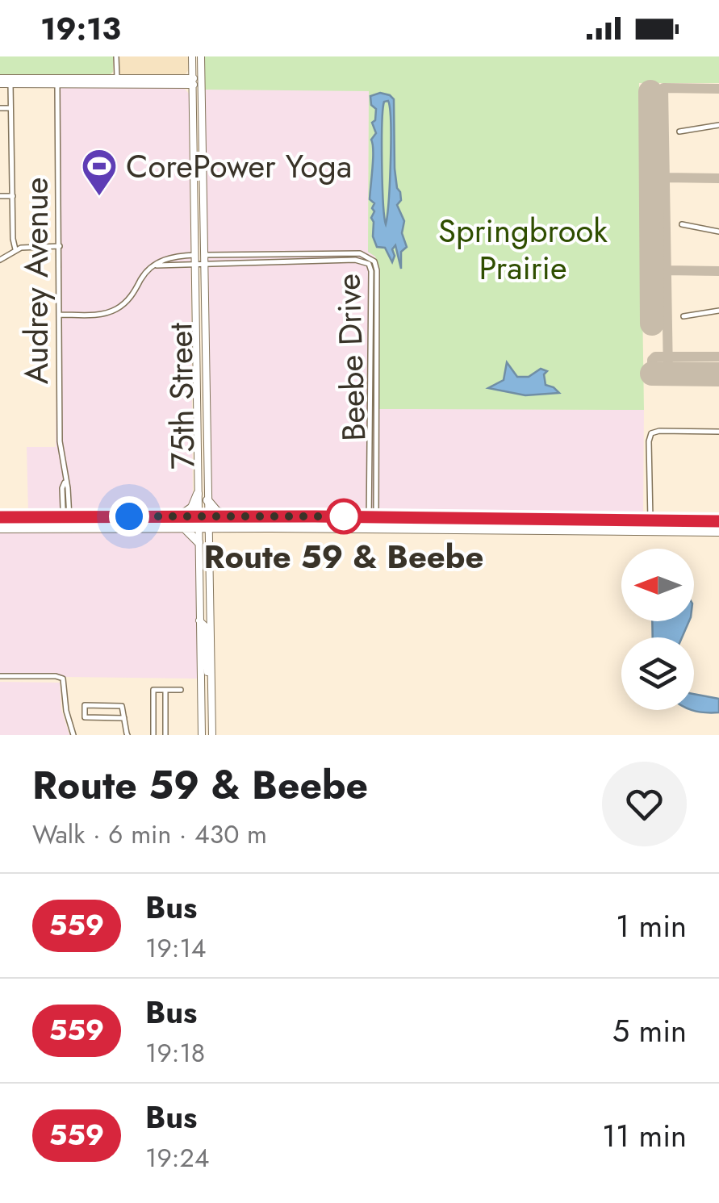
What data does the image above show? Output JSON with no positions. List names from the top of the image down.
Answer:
{
  "streets": {
    "main road": ["75th Street"],
    "street": ["Audrey Avenue", "Beebe Drive"]
  },
  "crossings": [
    ["Audrey Avenue", "Beebe Drive"],
    ["Beebe Drive", "75th Street"]
  ],
  "parks": ["Springbrook Prairie"],
  "places": {
    "sports": ["CorePower Yoga"],
    "other": ["Route 59 & Beebe"]
  },
  "lines": ["bus line 559"],
  "north": "left",
  "page": {
    "status": "19:13",
    "heading": ["Route 59 & Beebe", "Walk · 6 min · 430 m"],
    "list": [
      {
        "mark": "559",
        "name": "Bus",
        "note": "19:14",
        "value": "1 min"
      },
      {
        "mark": "559",
        "name": "Bus",
        "note": "19:18",
        "value": "5 min"
      },
      {
        "mark": "559",
        "name": "Bus",
        "note": "19:24",
        "value": "11 min"
      }
    ]
  }
}
